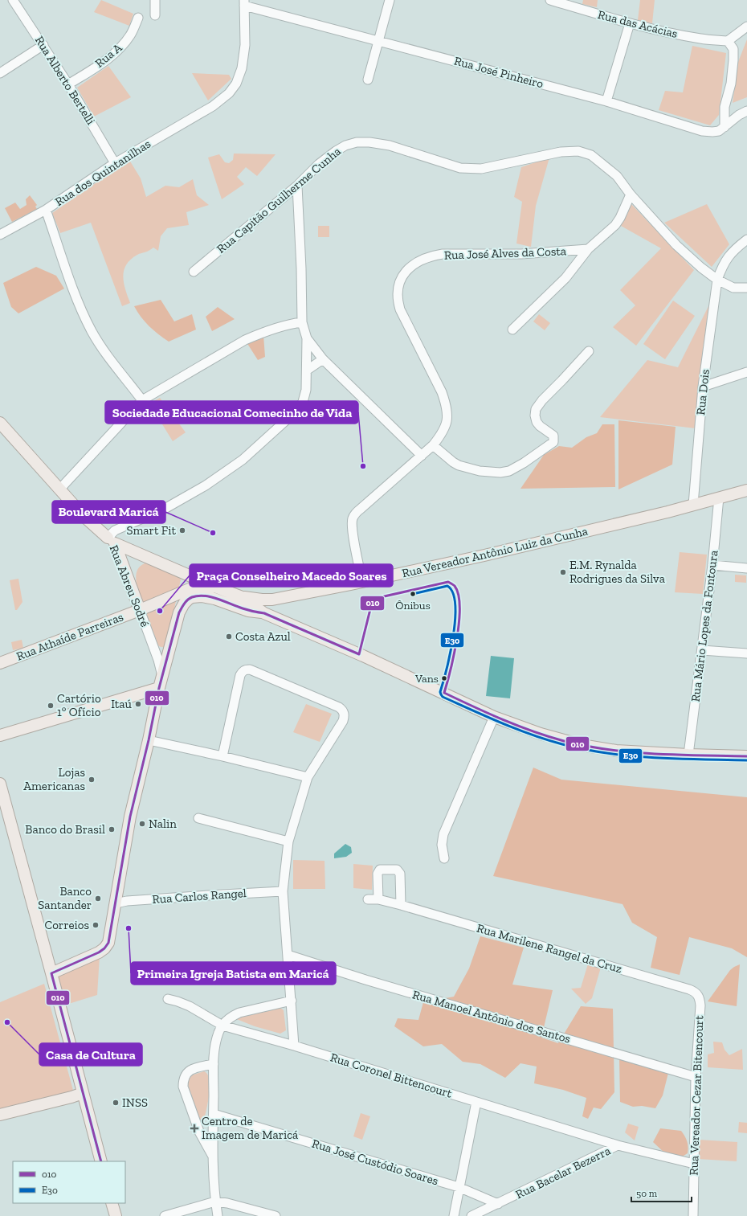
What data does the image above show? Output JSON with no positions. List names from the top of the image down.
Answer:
{
  "streets": {
    "main road": ["Rua Vereador Antônio Luiz da Cunha", "Rua Abreu Sodré", "Rua Athaíde Parreiras"],
    "street": [
      "Rua das Acácias",
      "Rua A",
      "Rua José Pinheiro",
      "Rua Alberto Bertelli",
      "Rua dos Quintanilhas",
      "Rua Capitão Guilherme Cunha",
      "Rua José Alves da Costa",
      "Rua Dois",
      "Rua Mário Lopes da Fontoura",
      "Rua Carlos Rangel",
      "Rua Marilene Rangel da Cruz",
      "Rua Manoel Antônio dos Santos",
      "Rua Coronel Bittencourt",
      "Rua Vereador Cezar Bitencourt",
      "Rua José Custódio Soares",
      "Rua Bacelar Bezerra"
    ]
  },
  "crossings": [
    ["Rua A", "Rua Alberto Bertelli"],
    ["Rua José Pinheiro", "Rua dos Quintanilhas"],
    ["Rua Alberto Bertelli", "Rua dos Quintanilhas"],
    ["Rua Capitão Guilherme Cunha", "Rua José Alves da Costa"],
    ["Rua Capitão Guilherme Cunha", "Rua Dois"],
    ["Rua José Alves da Costa", "Rua Vereador Antônio Luiz da Cunha"],
    ["Rua Dois", "Rua Vereador Antônio Luiz da Cunha"],
    ["Rua Vereador Antônio Luiz da Cunha", "Rua Mário Lopes da Fontoura"],
    ["Rua Abreu Sodré", "Rua Athaíde Parreiras"],
    ["Rua Marilene Rangel da Cruz", "Rua Vereador Cezar Bitencourt"],
    ["Rua Manoel Antônio dos Santos", "Rua Vereador Cezar Bitencourt"],
    ["Rua Coronel Bittencourt", "Rua Bacelar Bezerra"],
    ["Rua Vereador Cezar Bitencourt", "Rua Bacelar Bezerra"],
    ["Rua José Custódio Soares", "Rua Bacelar Bezerra"]
  ],
  "places": {
    "other": [
      "Sociedade Educacional Comecinho de Vida",
      "Smart Fit",
      "Boulevard Maricá",
      "E.M. Rynalda Rodrigues da Silva",
      "Ônibus",
      "Praça Conselheiro Macedo Soares",
      "Costa Azul",
      "Vans",
      "Itaú",
      "Cartório 1º Ofício",
      "Lojas Americanas",
      "Nalin",
      "Banco do Brasil",
      "Banco Santander",
      "Correios",
      "Primeira Igreja Batista em Maricá",
      "Casa de Cultura",
      "INSS"
    ],
    "health": ["Centro de Imagem de Maricá"]
  },
  "lines": ["transit line 010", "transit line E30"],
  "legend": ["010", "E30"],
  "scale_bar": "50 m"
}
